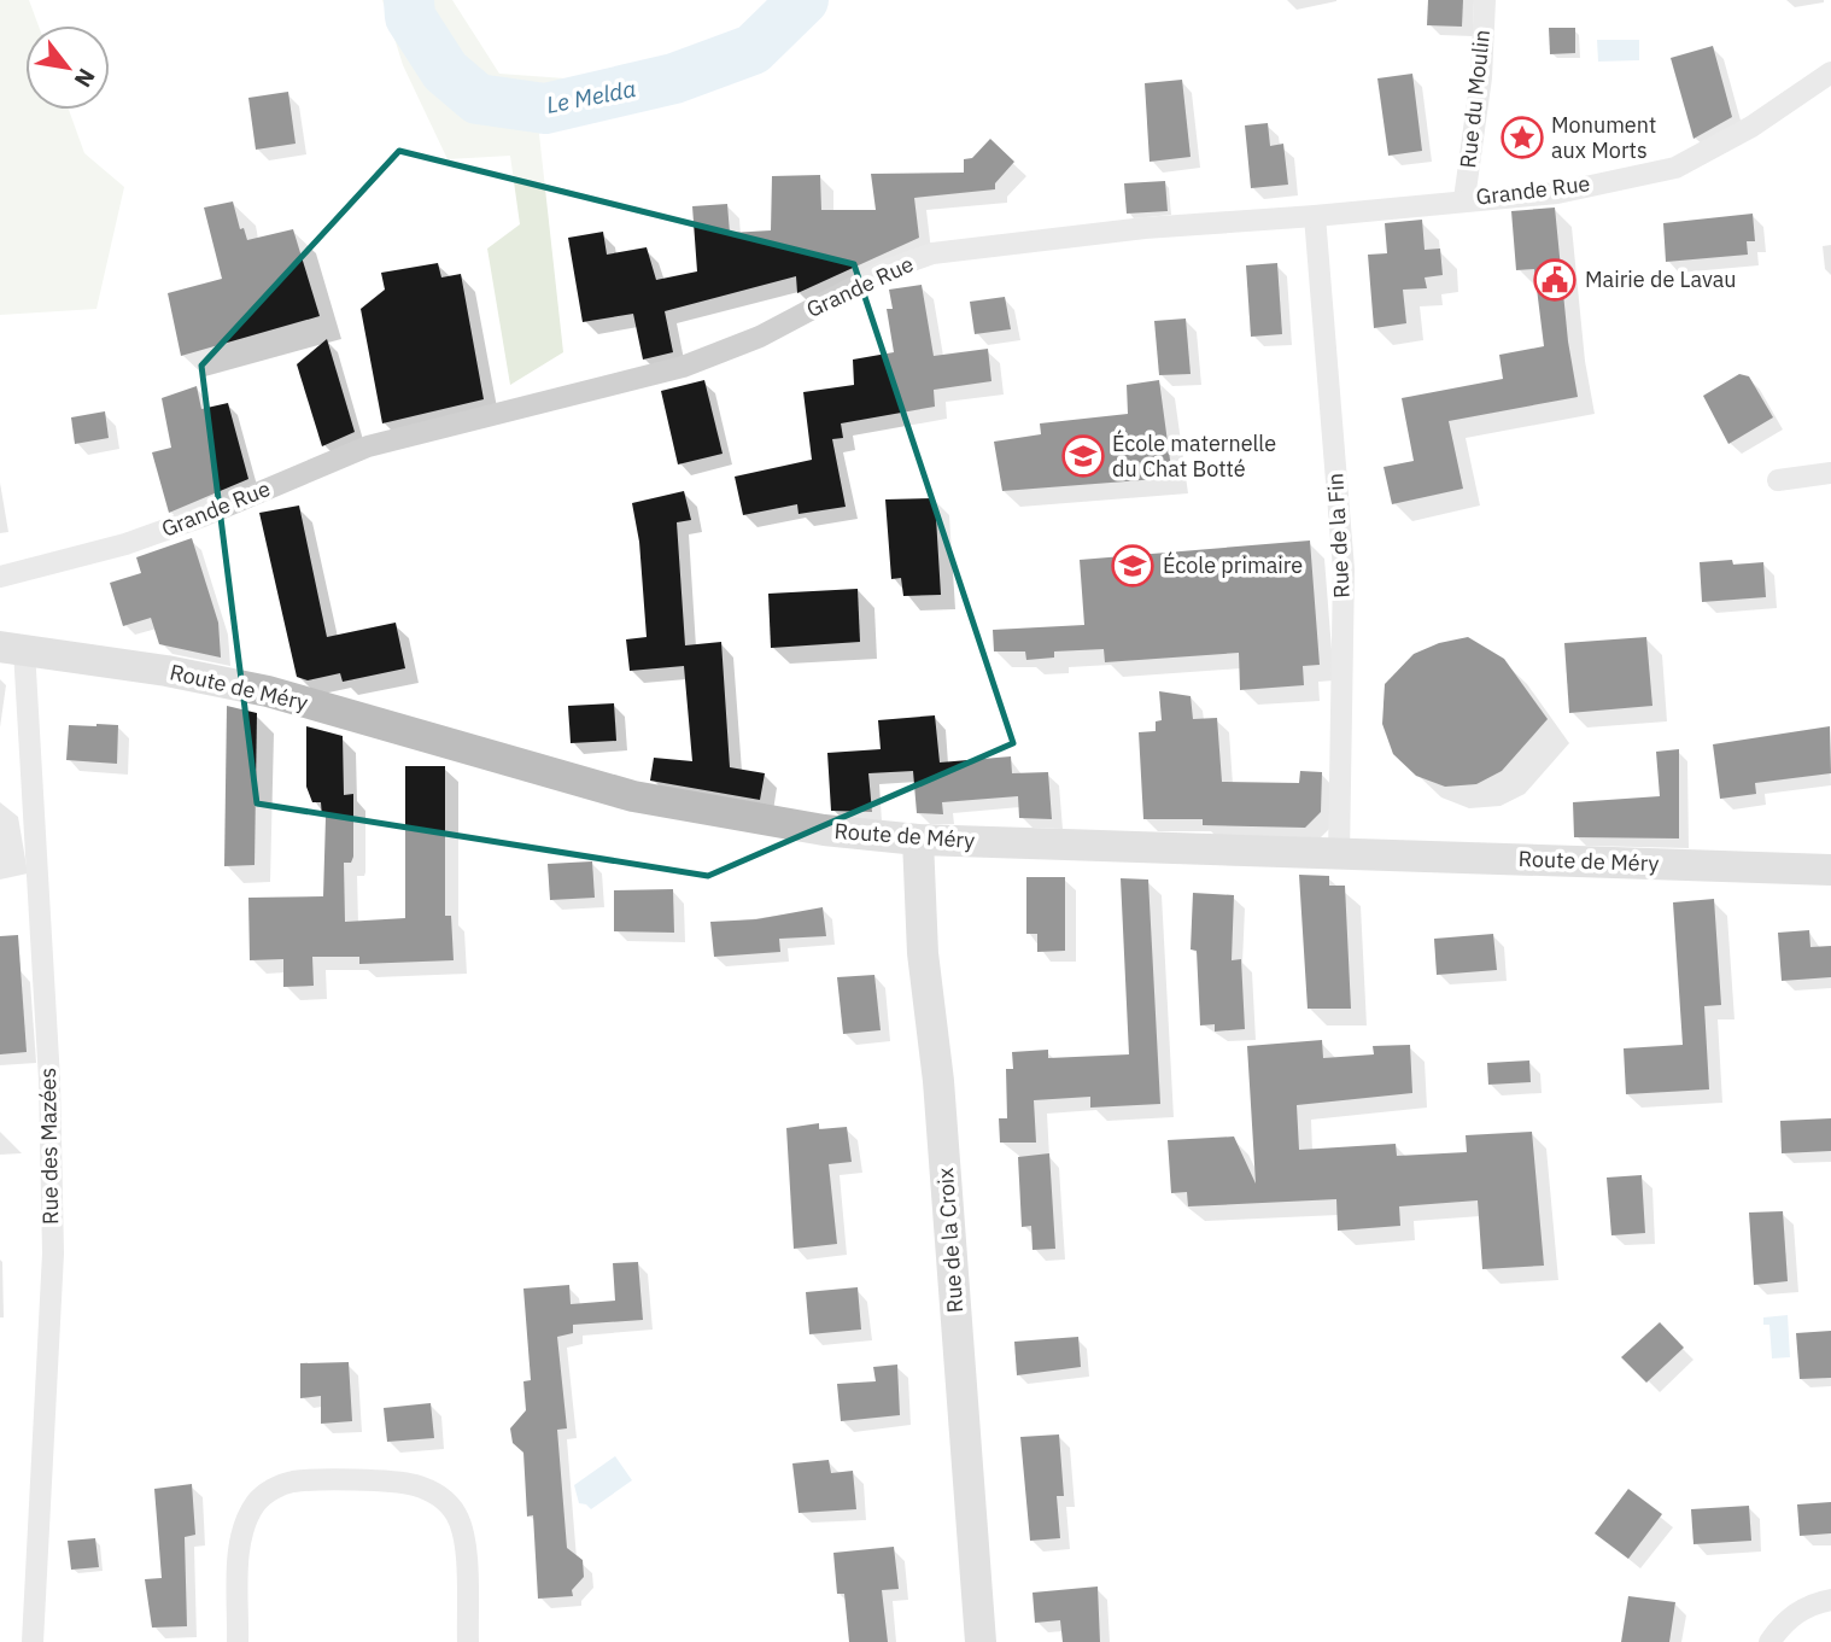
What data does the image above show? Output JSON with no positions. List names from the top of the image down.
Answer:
{
  "streets": {
    "main road": ["Route de Méry", "Rue de la Croix"],
    "street": [
      "Rue du Moulin",
      "Grande Rue",
      "Rue de la Fin",
      "Rue des Mazées"
    ]
  },
  "crossings": [
    ["Rue du Moulin", "Grande Rue"],
    ["Grande Rue", "Rue de la Fin"],
    ["Rue de la Fin", "Route de Méry"],
    ["Route de Méry", "Rue des Mazées"],
    ["Route de Méry", "Rue de la Croix"]
  ],
  "water": ["Le Melda"],
  "places": {
    "place": ["Monument aux Morts"],
    "public building": ["Mairie de Lavau"],
    "school or university": ["École maternelle du Chat Botté", "École primaire"]
  },
  "north": "bottom right"
}
